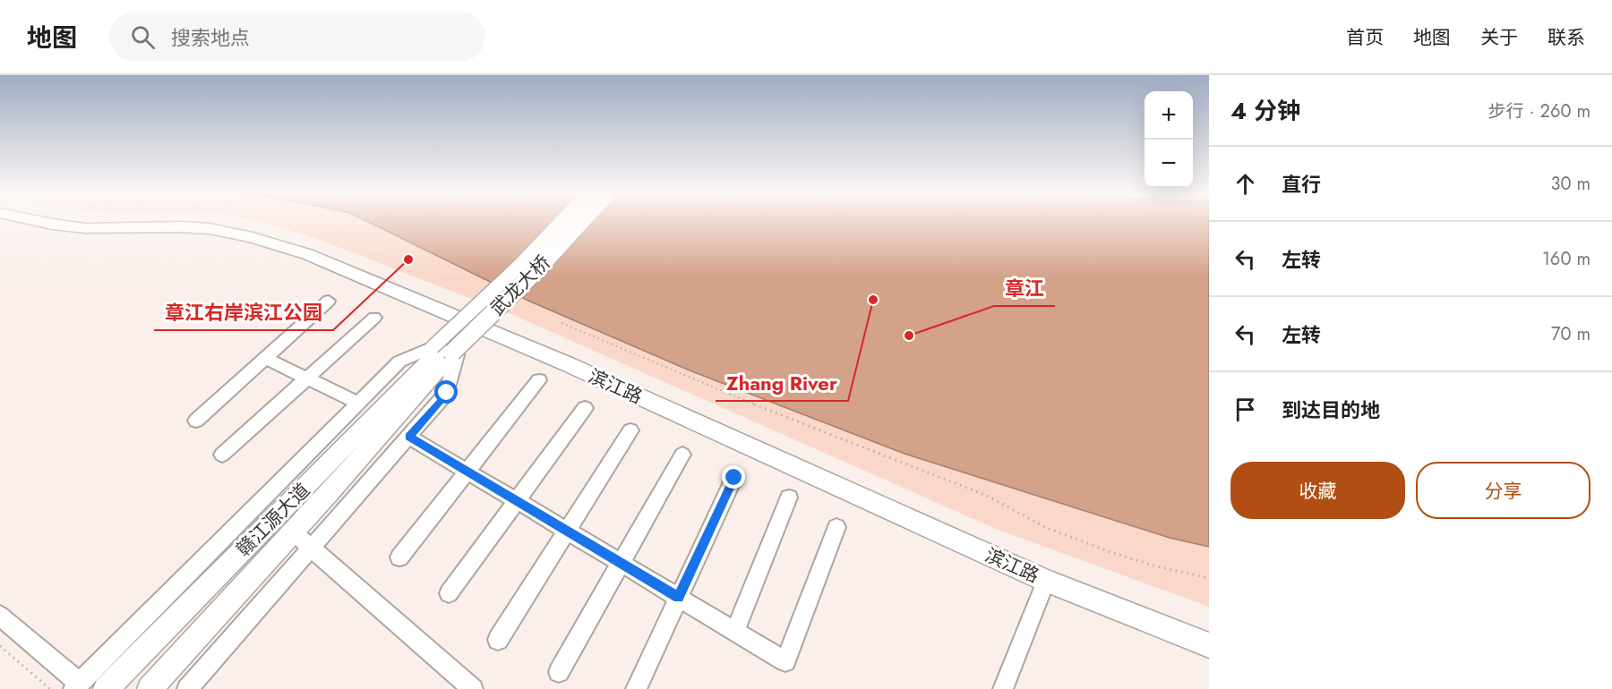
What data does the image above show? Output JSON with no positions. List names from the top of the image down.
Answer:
{
  "streets": {
    "main road": ["武龙大桥", "滨江路", "赣江源大道"]
  },
  "crossings": [
    ["武龙大桥", "赣江源大道"]
  ],
  "places": ["章江右岸滨江公园", "Zhang River", "章江"],
  "page": {
    "header": "地图",
    "search": "搜索地点",
    "nav": [
      "首页",
      "地图",
      "关于",
      "联系"
    ],
    "heading": ["4 分钟", "步行 · 260 m"],
    "map_buttons": ["+", "−"],
    "list": [
      ["直行", "30 m"],
      ["左转", "160 m"],
      ["左转", "70 m"],
      "到达目的地"
    ],
    "buttons": ["收藏", "分享"]
  }
}
